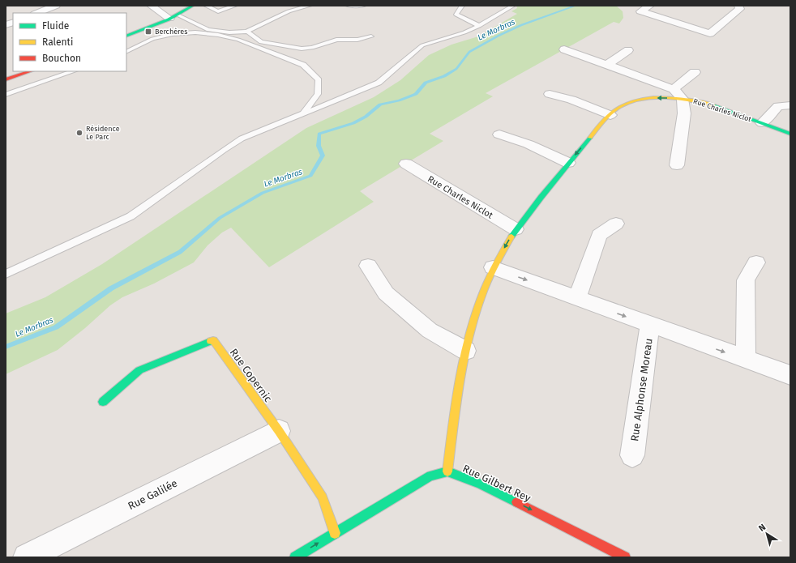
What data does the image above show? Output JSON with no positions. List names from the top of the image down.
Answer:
{
  "streets": {
    "street": [
      "Rue Charles Niclot",
      "Rue Copernic",
      "Rue Alphonse Moreau",
      "Rue Gilbert Rey",
      "Rue Galilée"
    ]
  },
  "crossings": [
    ["Rue Charles Niclot", "Rue Alphonse Moreau"],
    ["Rue Charles Niclot", "Rue Gilbert Rey"],
    ["Rue Copernic", "Rue Galilée"]
  ],
  "one_way": ["Rue Alphonse Moreau", "Rue Gilbert Rey"],
  "water": ["Le Morbras"],
  "places": {
    "transit": ["Berchères"],
    "other": ["Résidence Le Parc"]
  },
  "legend": ["Fluide", "Ralenti", "Bouchon"],
  "north": "top left"
}
